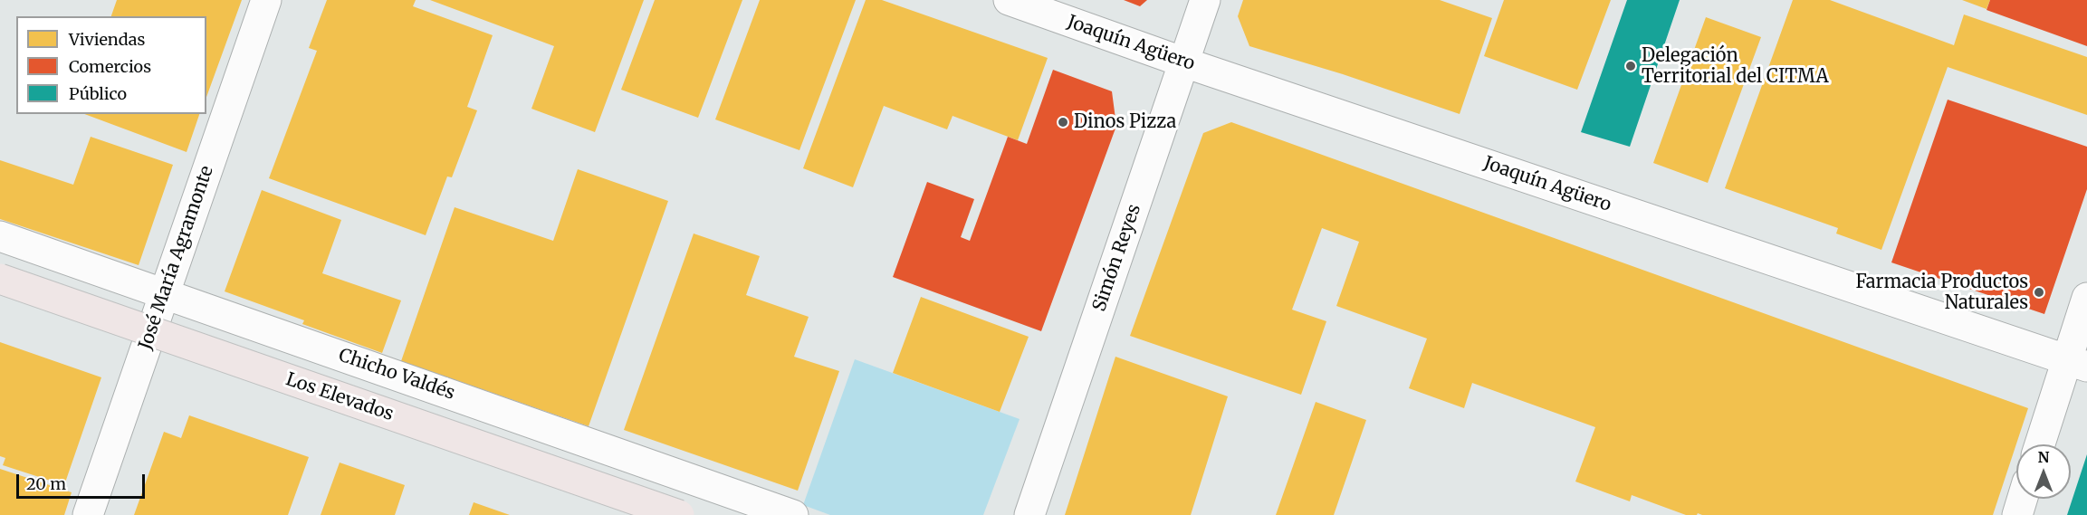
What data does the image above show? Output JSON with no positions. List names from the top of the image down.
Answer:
{
  "streets": {
    "main road": ["Los Elevados"],
    "street": [
      "Joaquín Agüero",
      "José María Agramonte",
      "Simón Reyes",
      "Chicho Valdés"
    ]
  },
  "crossings": [
    ["Joaquín Agüero", "Simón Reyes"],
    ["José María Agramonte", "Chicho Valdés"]
  ],
  "places": ["Delegación Territorial del CITMA", "Dinos Pizza", "Farmacia Productos Naturales"],
  "legend": ["Viviendas", "Comercios", "Público"],
  "scale_bar": "20 m",
  "north": "top"
}
